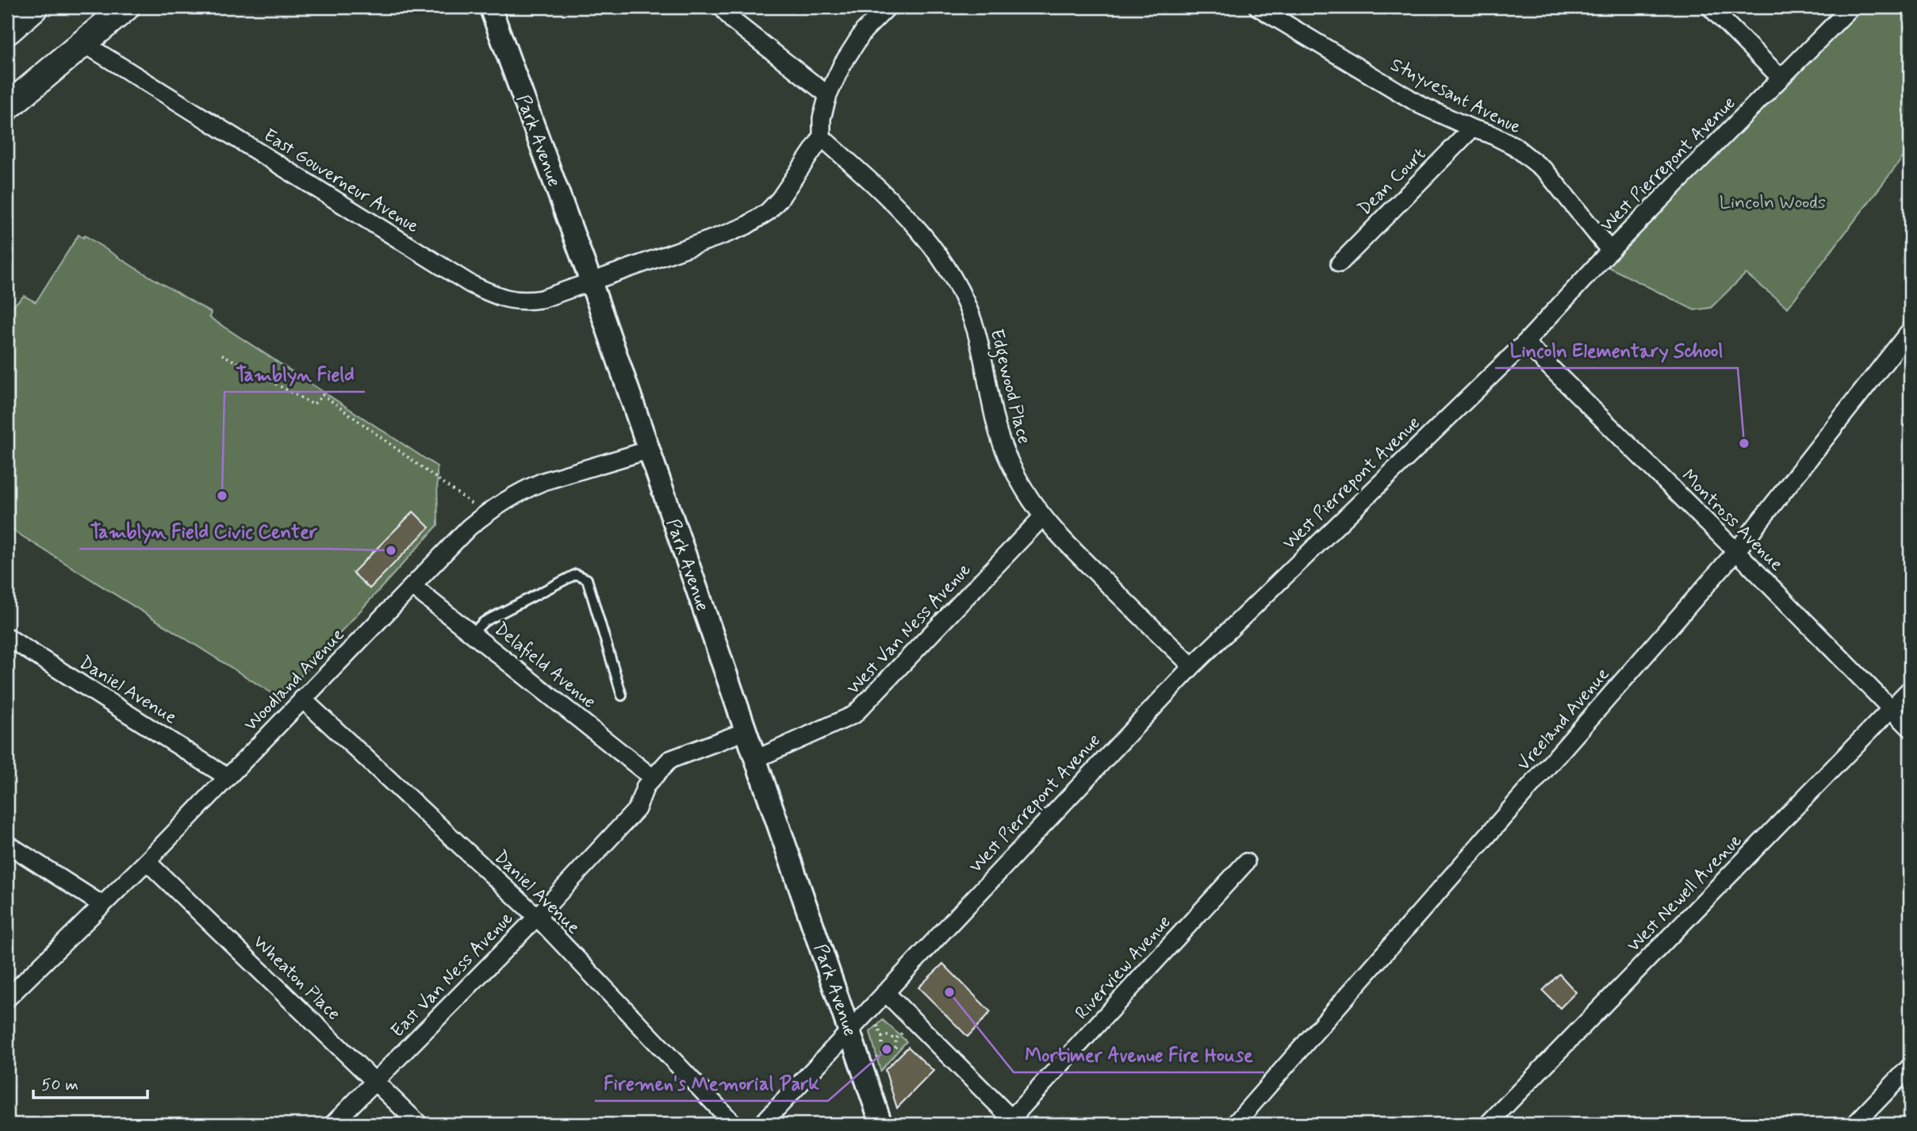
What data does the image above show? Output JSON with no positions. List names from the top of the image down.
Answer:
{
  "streets": {
    "street": [
      "Stuyvesant Avenue",
      "Park Avenue",
      "West Pierrepont Avenue",
      "East Gouverneur Avenue",
      "Dean Court",
      "Edgewood Place",
      "Montross Avenue",
      "West Van Ness Avenue",
      "Delafield Avenue",
      "Woodland Avenue",
      "Daniel Avenue",
      "Vreeland Avenue",
      "West Newell Avenue",
      "Riverview Avenue",
      "East Van Ness Avenue",
      "Wheaton Place"
    ]
  },
  "crossings": [
    ["Stuyvesant Avenue", "West Pierrepont Avenue"],
    ["Stuyvesant Avenue", "Dean Court"],
    ["Park Avenue", "West Pierrepont Avenue"],
    ["Park Avenue", "East Gouverneur Avenue"],
    ["Park Avenue", "West Van Ness Avenue"],
    ["Park Avenue", "Woodland Avenue"],
    ["Park Avenue", "East Van Ness Avenue"],
    ["West Pierrepont Avenue", "Edgewood Place"],
    ["West Pierrepont Avenue", "Montross Avenue"],
    ["East Gouverneur Avenue", "Edgewood Place"],
    ["Edgewood Place", "West Van Ness Avenue"],
    ["Montross Avenue", "Vreeland Avenue"],
    ["Montross Avenue", "West Newell Avenue"],
    ["Delafield Avenue", "Woodland Avenue"],
    ["Delafield Avenue", "East Van Ness Avenue"],
    ["Woodland Avenue", "Daniel Avenue"],
    ["Woodland Avenue", "Wheaton Place"],
    ["Daniel Avenue", "East Van Ness Avenue"],
    ["East Van Ness Avenue", "Wheaton Place"]
  ],
  "parks": ["Lincoln Woods"],
  "places": [
    "Lincoln Elementary School",
    "Tamblyn Field",
    "Tamblyn Field Civic Center",
    "Mortimer Avenue Fire House",
    "Firemen's Memorial Park"
  ],
  "scale_bar": "50 m"
}
